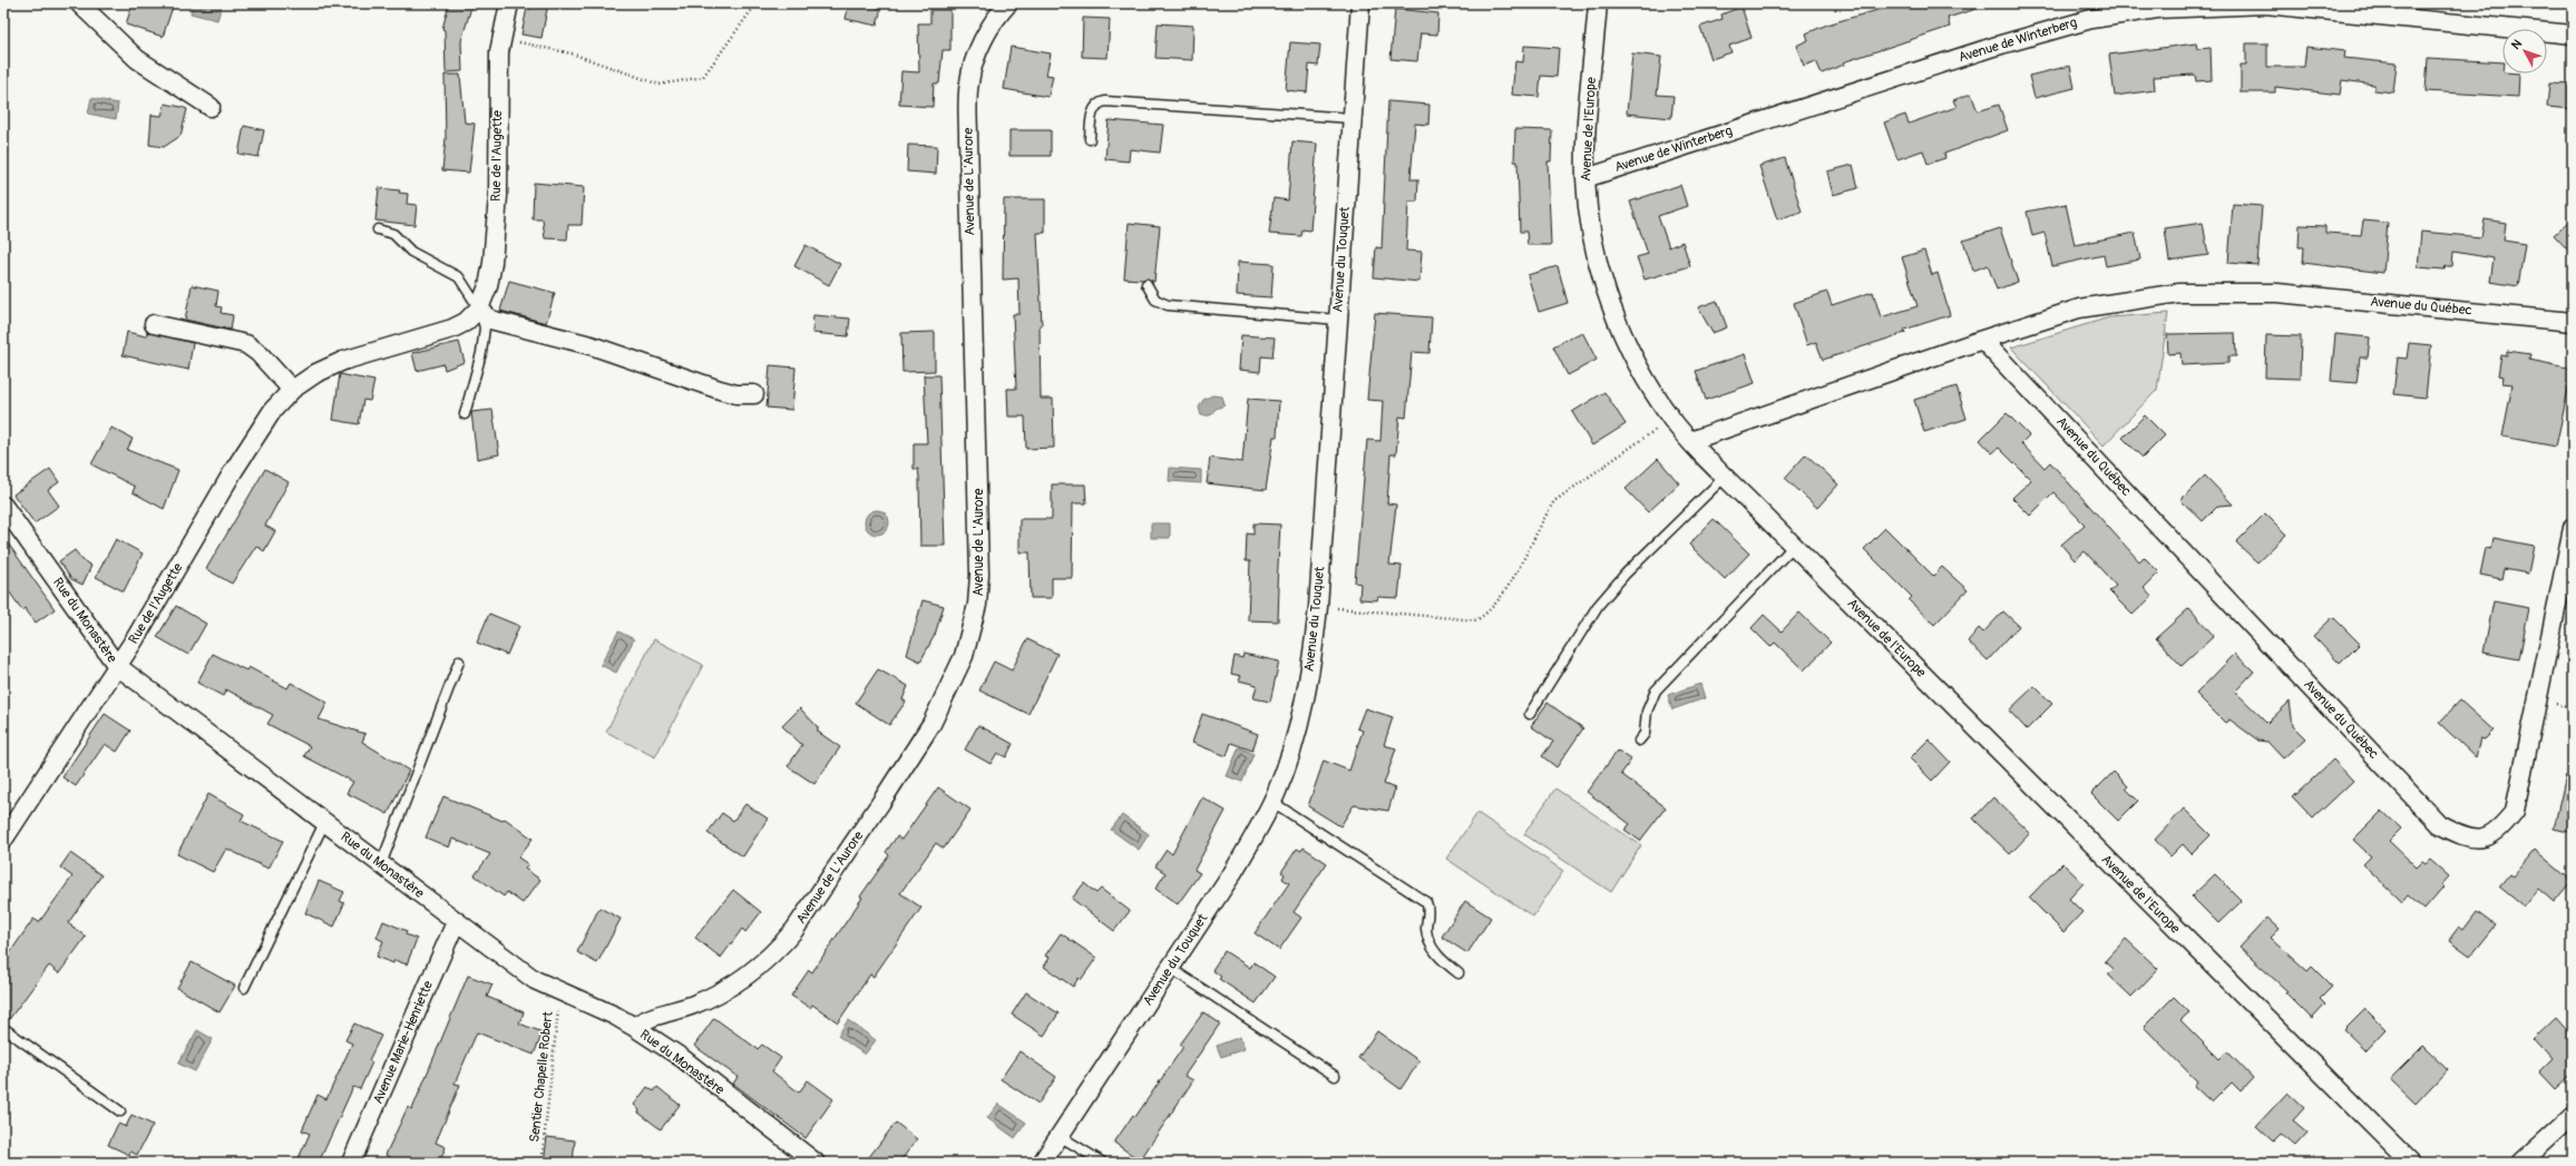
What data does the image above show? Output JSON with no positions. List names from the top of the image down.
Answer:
{
  "streets": {
    "street": [
      "Avenue de Winterberg",
      "Avenue de l'Europe",
      "Rue de l'Augette",
      "Avenue de L'Aurore",
      "Avenue du Touquet",
      "Avenue du Québec",
      "Rue du Monastère",
      "Avenue Marie-Henriette"
    ],
    "path": ["Sentier Chapelle Robert"]
  },
  "crossings": [
    ["Avenue de Winterberg", "Avenue de l'Europe"],
    ["Avenue de l'Europe", "Avenue du Québec"],
    ["Rue de l'Augette", "Rue du Monastère"],
    ["Avenue de L'Aurore", "Rue du Monastère"],
    ["Rue du Monastère", "Avenue Marie-Henriette"],
    ["Rue du Monastère", "Sentier Chapelle Robert"]
  ],
  "north": "top left"
}
